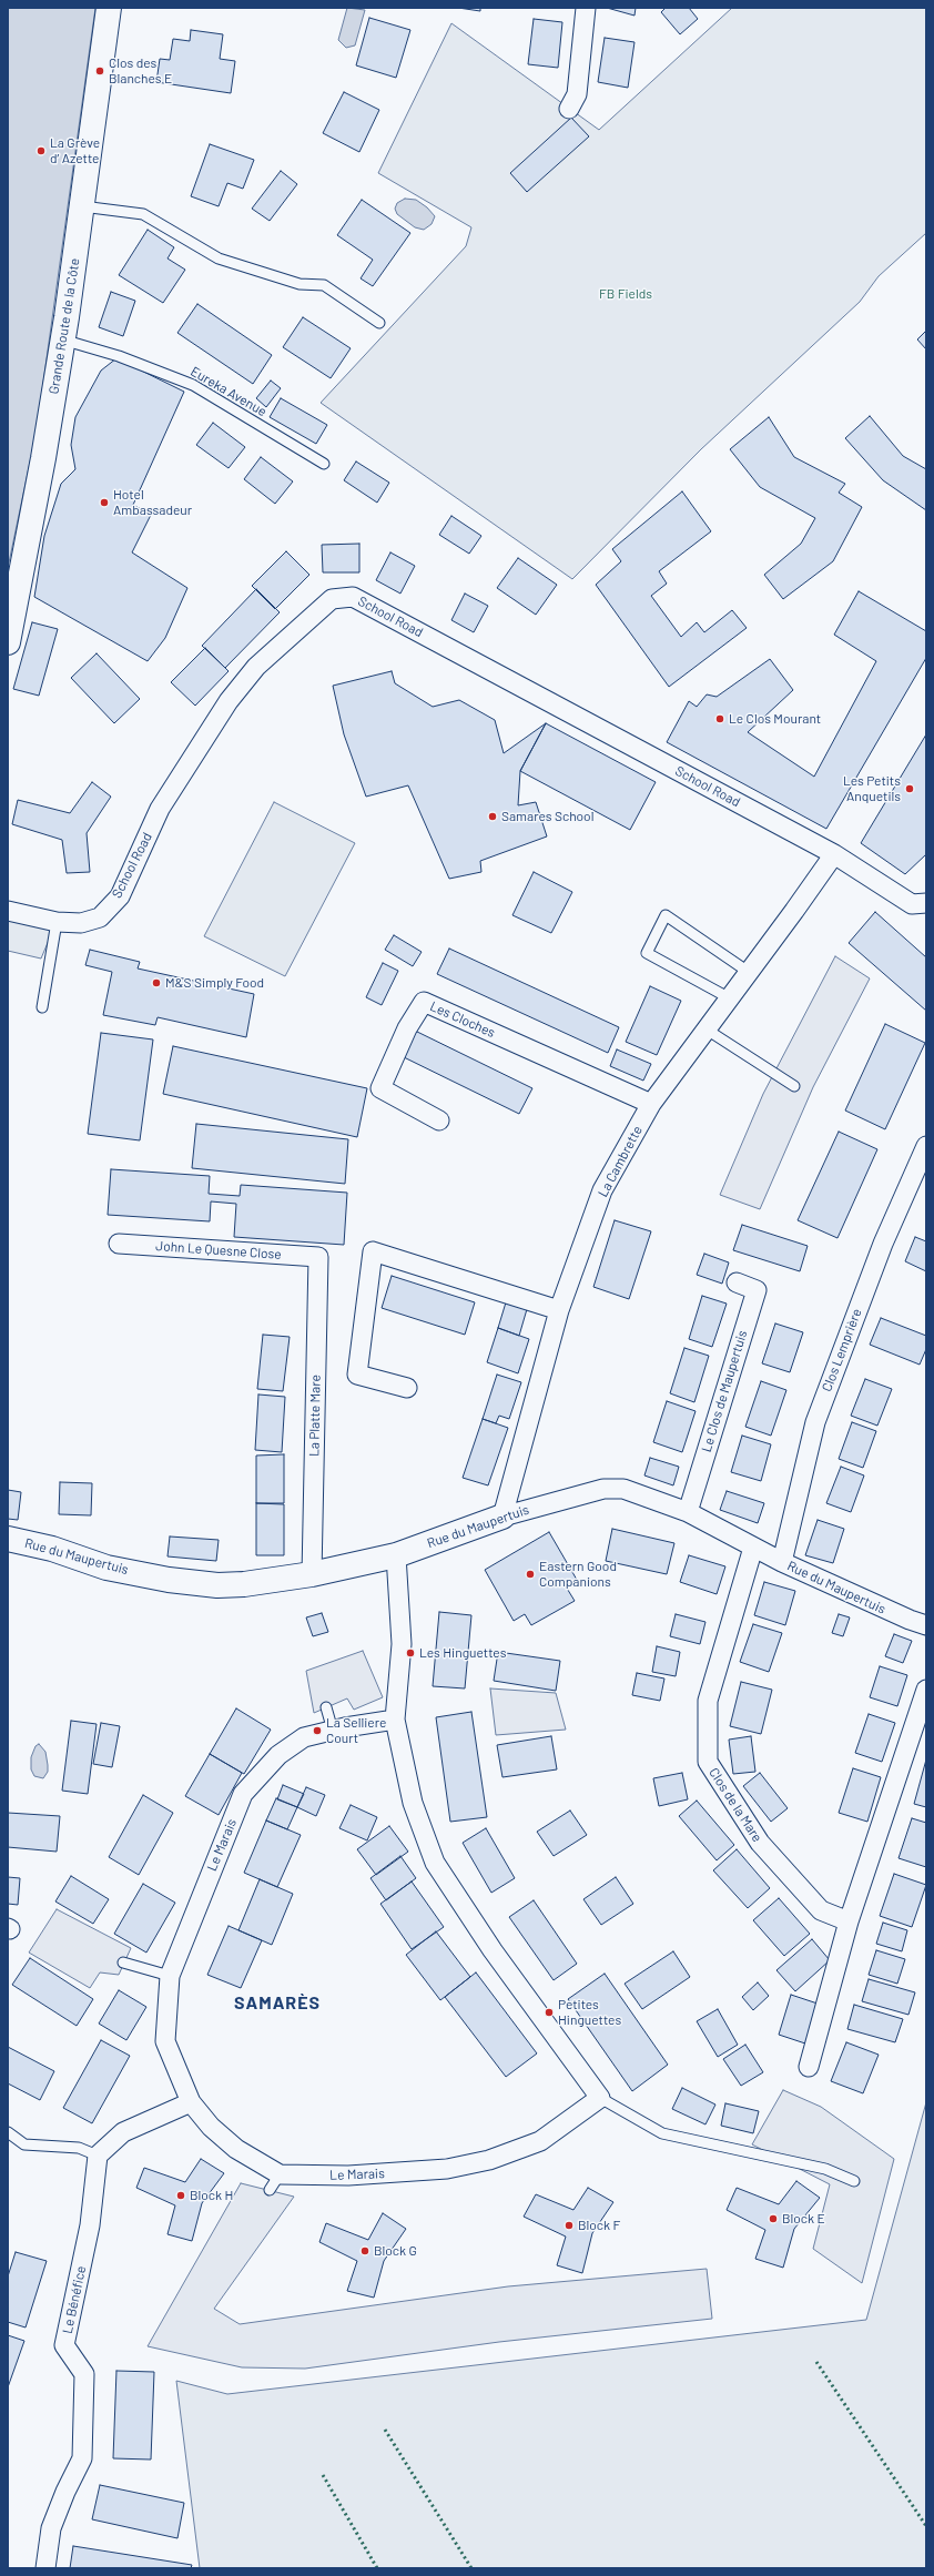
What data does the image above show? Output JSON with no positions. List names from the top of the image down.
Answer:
{
  "streets": {
    "main road": ["Grande Route de la Côte", "Rue du Maupertuis"],
    "street": [
      "School Road",
      "Les Cloches",
      "La Cambrette",
      "John Le Quesne Close",
      "Clos Lemprière",
      "Le Clos de Maupertuis",
      "La Platte Mare",
      "Clos de la Mare",
      "Le Marais",
      "Le Bénéfice"
    ],
    "lane": ["Eureka Avenue"]
  },
  "crossings": [
    ["Grande Route de la Côte", "Eureka Avenue"],
    ["School Road", "La Cambrette"],
    ["Les Cloches", "La Cambrette"],
    ["La Cambrette", "Rue du Maupertuis"],
    ["John Le Quesne Close", "La Platte Mare"],
    ["Clos Lemprière", "Rue du Maupertuis"],
    ["Le Clos de Maupertuis", "Rue du Maupertuis"],
    ["La Platte Mare", "Rue du Maupertuis"],
    ["Rue du Maupertuis", "Clos de la Mare"]
  ],
  "districts": ["SAMARÈS"],
  "parks": ["FB Fields"],
  "places": [
    "Clos des Blanches E",
    "La Grève d’ Azette",
    "Hotel Ambassadeur",
    "Le Clos Mourant",
    "Les Petits Anquetils",
    "Samares School",
    "M&S Simply Food",
    "Eastern Good Companions",
    "Les Hinguettes",
    "La Selliere Court",
    "Petites Hinguettes",
    "Block H",
    "Block E",
    "Block F",
    "Block G"
  ]
}
